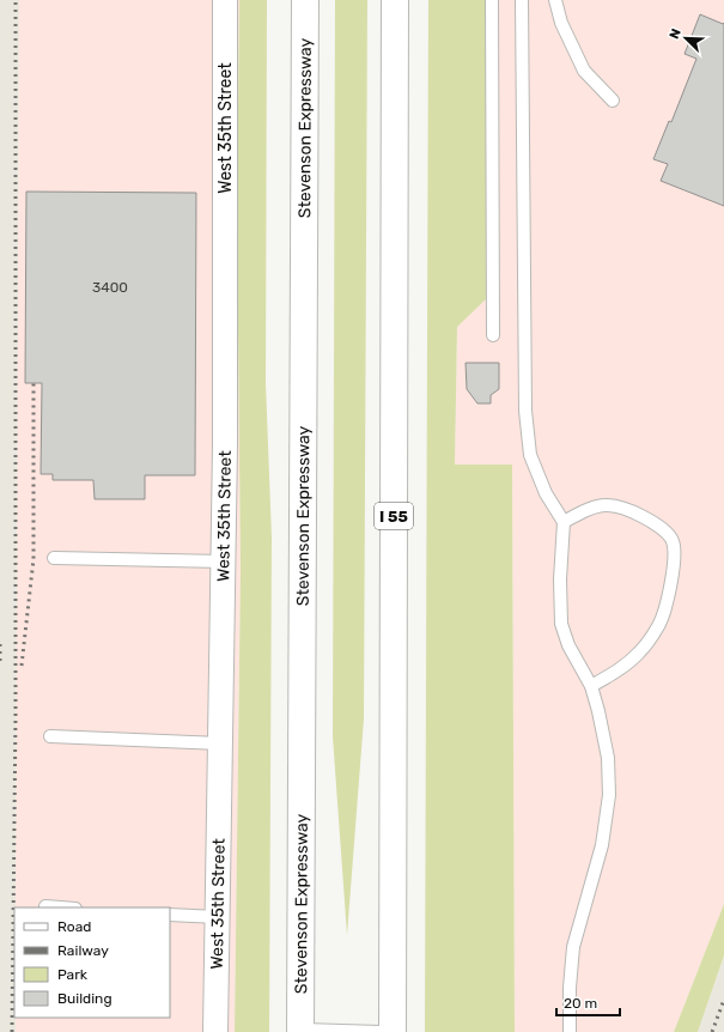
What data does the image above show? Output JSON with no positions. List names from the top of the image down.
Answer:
{
  "streets": {
    "highway": ["Stevenson Expressway", "I 55"],
    "street": ["West 35th Street"]
  },
  "house_numbers": ["3400"],
  "legend": [
    "Road",
    "Railway",
    "Park",
    "Building"
  ],
  "scale_bar": "20 m",
  "north": "top left"
}
